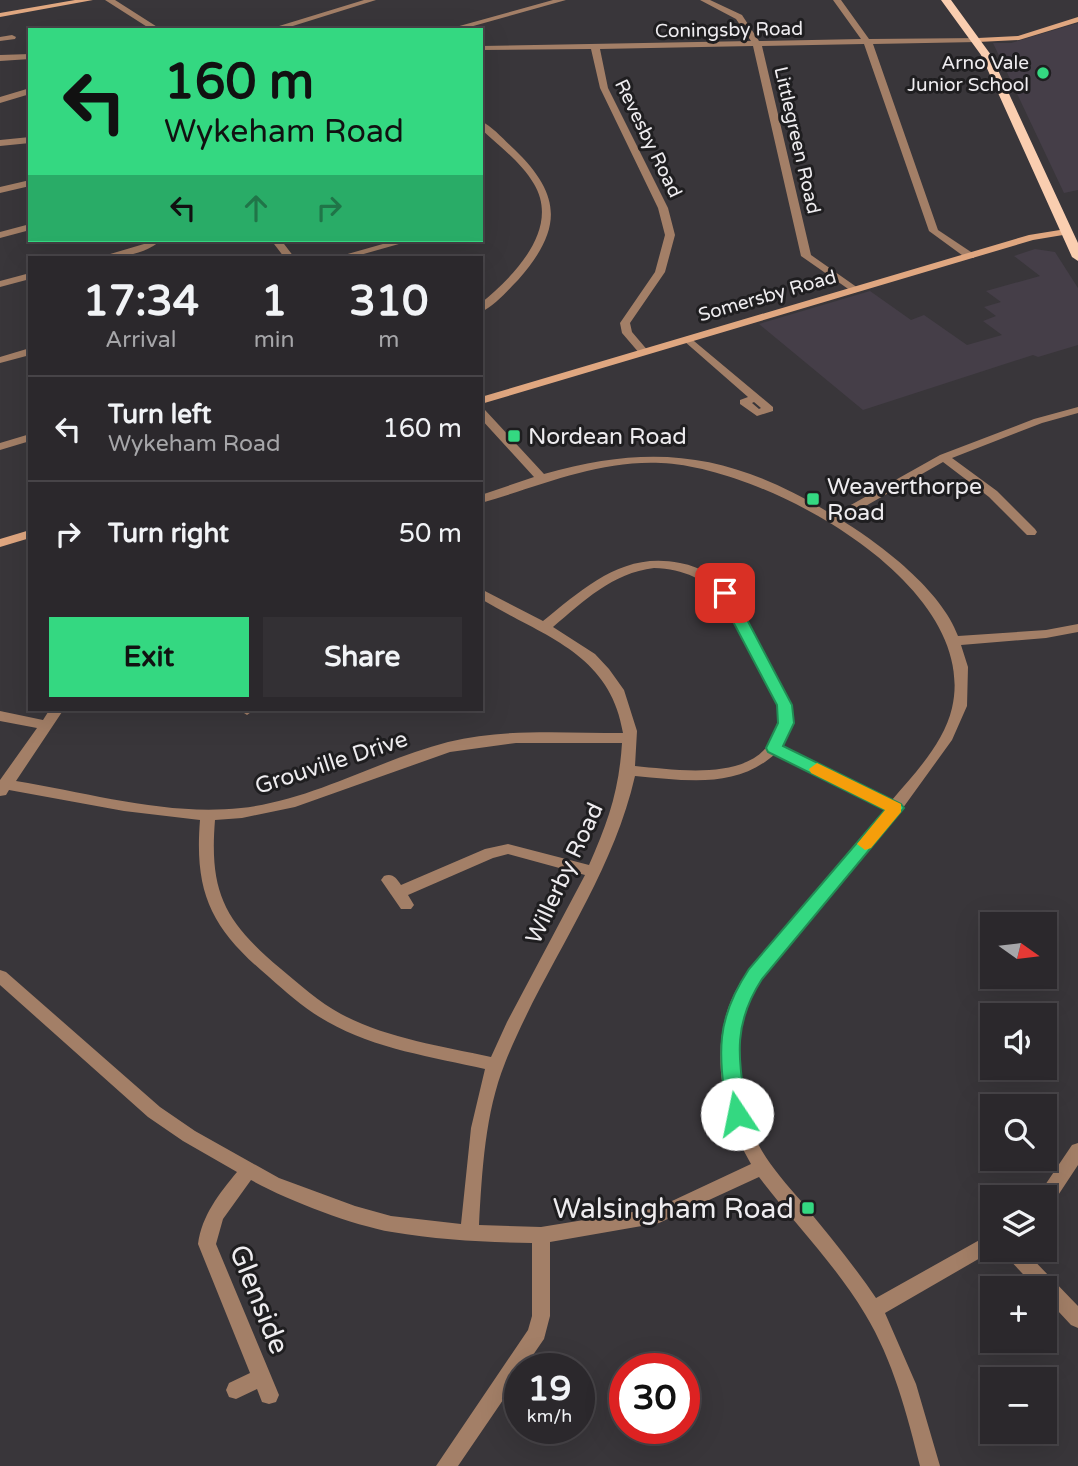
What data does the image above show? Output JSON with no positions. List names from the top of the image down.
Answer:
{
  "streets": {
    "street": [
      "Coningsby Road",
      "Revesby Road",
      "Littlegreen Road",
      "Somersby Road",
      "Grouville Drive",
      "Willerby Road",
      "Glenside"
    ]
  },
  "crossings": [
    ["Coningsby Road", "Revesby Road"],
    ["Coningsby Road", "Littlegreen Road"],
    ["Revesby Road", "Somersby Road"],
    ["Littlegreen Road", "Somersby Road"],
    ["Grouville Drive", "Willerby Road"]
  ],
  "places": {
    "other": ["Arno Vale Junior School"],
    "transit": ["Nordean Road", "Weaverthorpe Road", "Walsingham Road"]
  },
  "north": "right",
  "page": {
    "turn": ["160 m", "Wykeham Road"],
    "eta": [
      "17:34",
      "Arrival",
      "1",
      "min",
      "310",
      "m"
    ],
    "list": [
      {
        "name": "Turn left",
        "note": "Wykeham Road",
        "value": "160 m"
      },
      {
        "name": "Turn right",
        "value": "50 m"
      }
    ],
    "buttons": ["Exit", "Share"],
    "map_buttons": ["+", "−"],
    "speed": "19 km/h",
    "limit": "30"
  }
}
